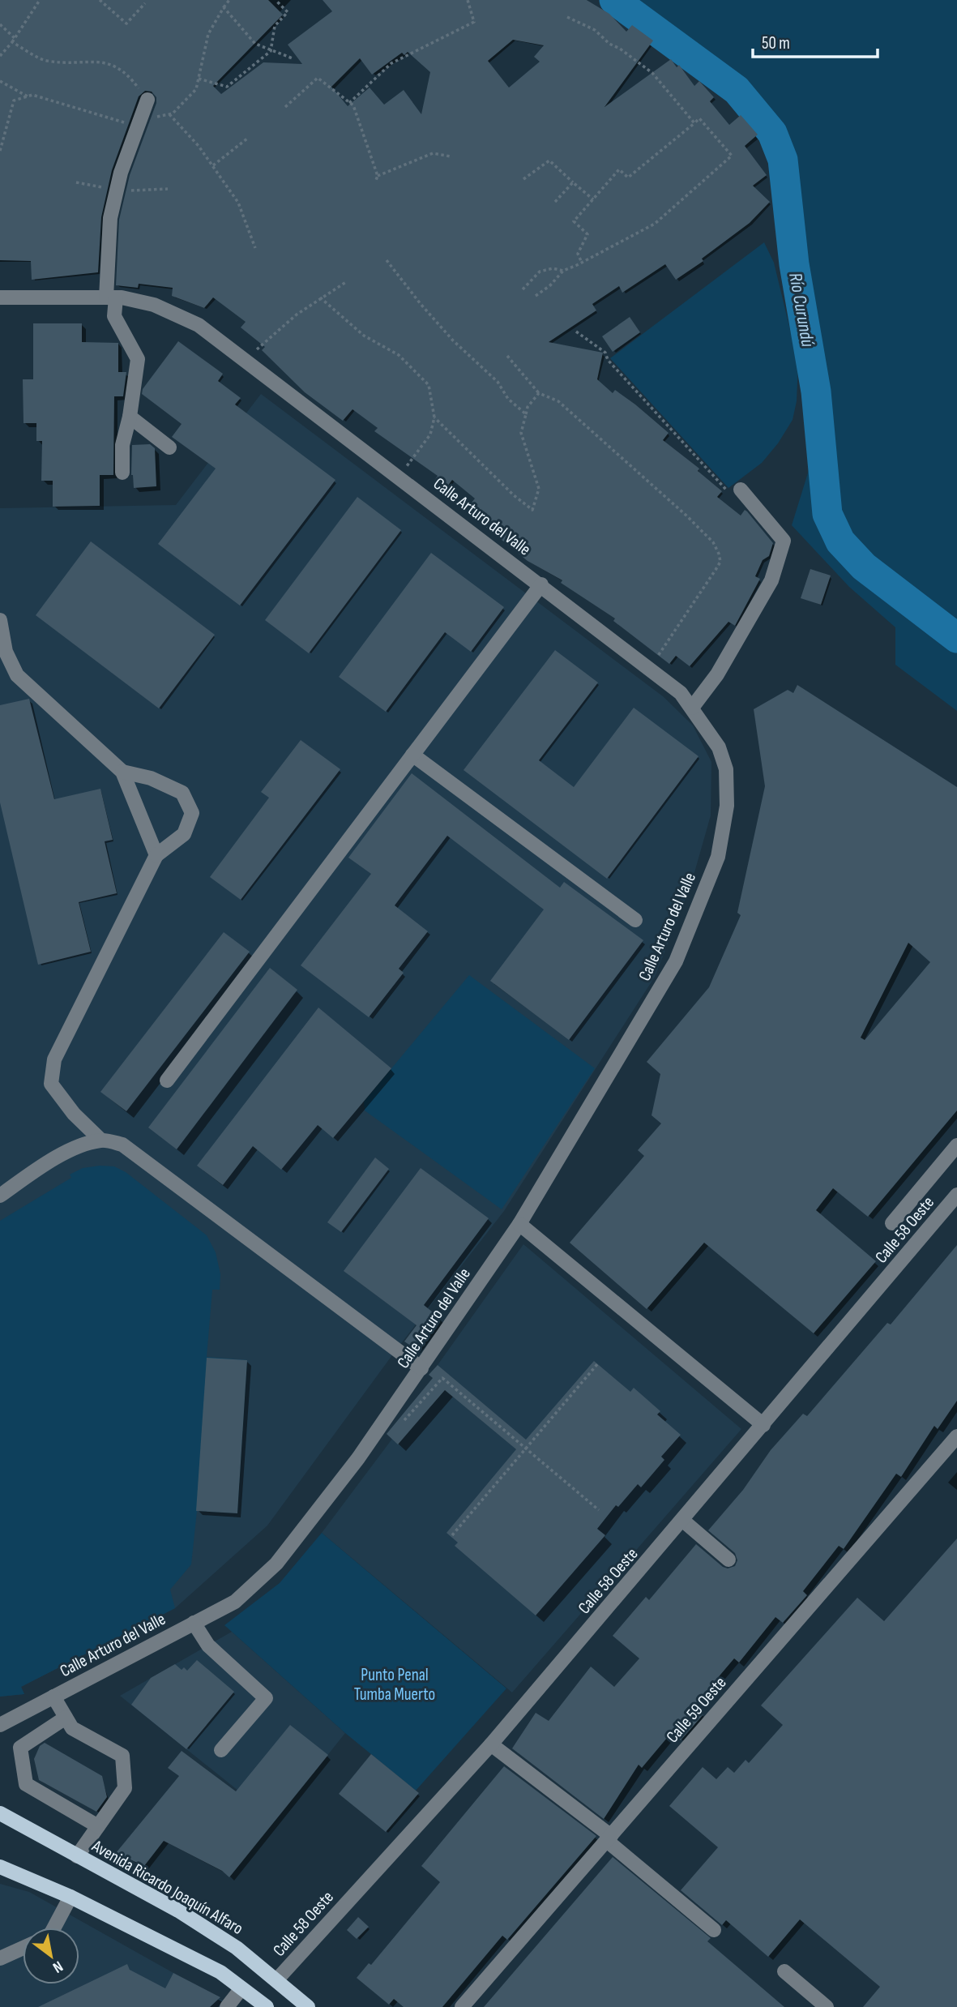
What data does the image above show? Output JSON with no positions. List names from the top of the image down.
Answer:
{
  "streets": {
    "main road": ["Avenida Ricardo Joaquín Alfaro"],
    "street": ["Calle Arturo del Valle", "Calle 58 Oeste", "Calle 59 Oeste"]
  },
  "crossings": [
    ["Calle 58 Oeste", "Avenida Ricardo Joaquín Alfaro"]
  ],
  "water": ["Río Curundú"],
  "parks": ["Punto Penal Tumba Muerto"],
  "scale_bar": "50 m",
  "north": "bottom right"
}
